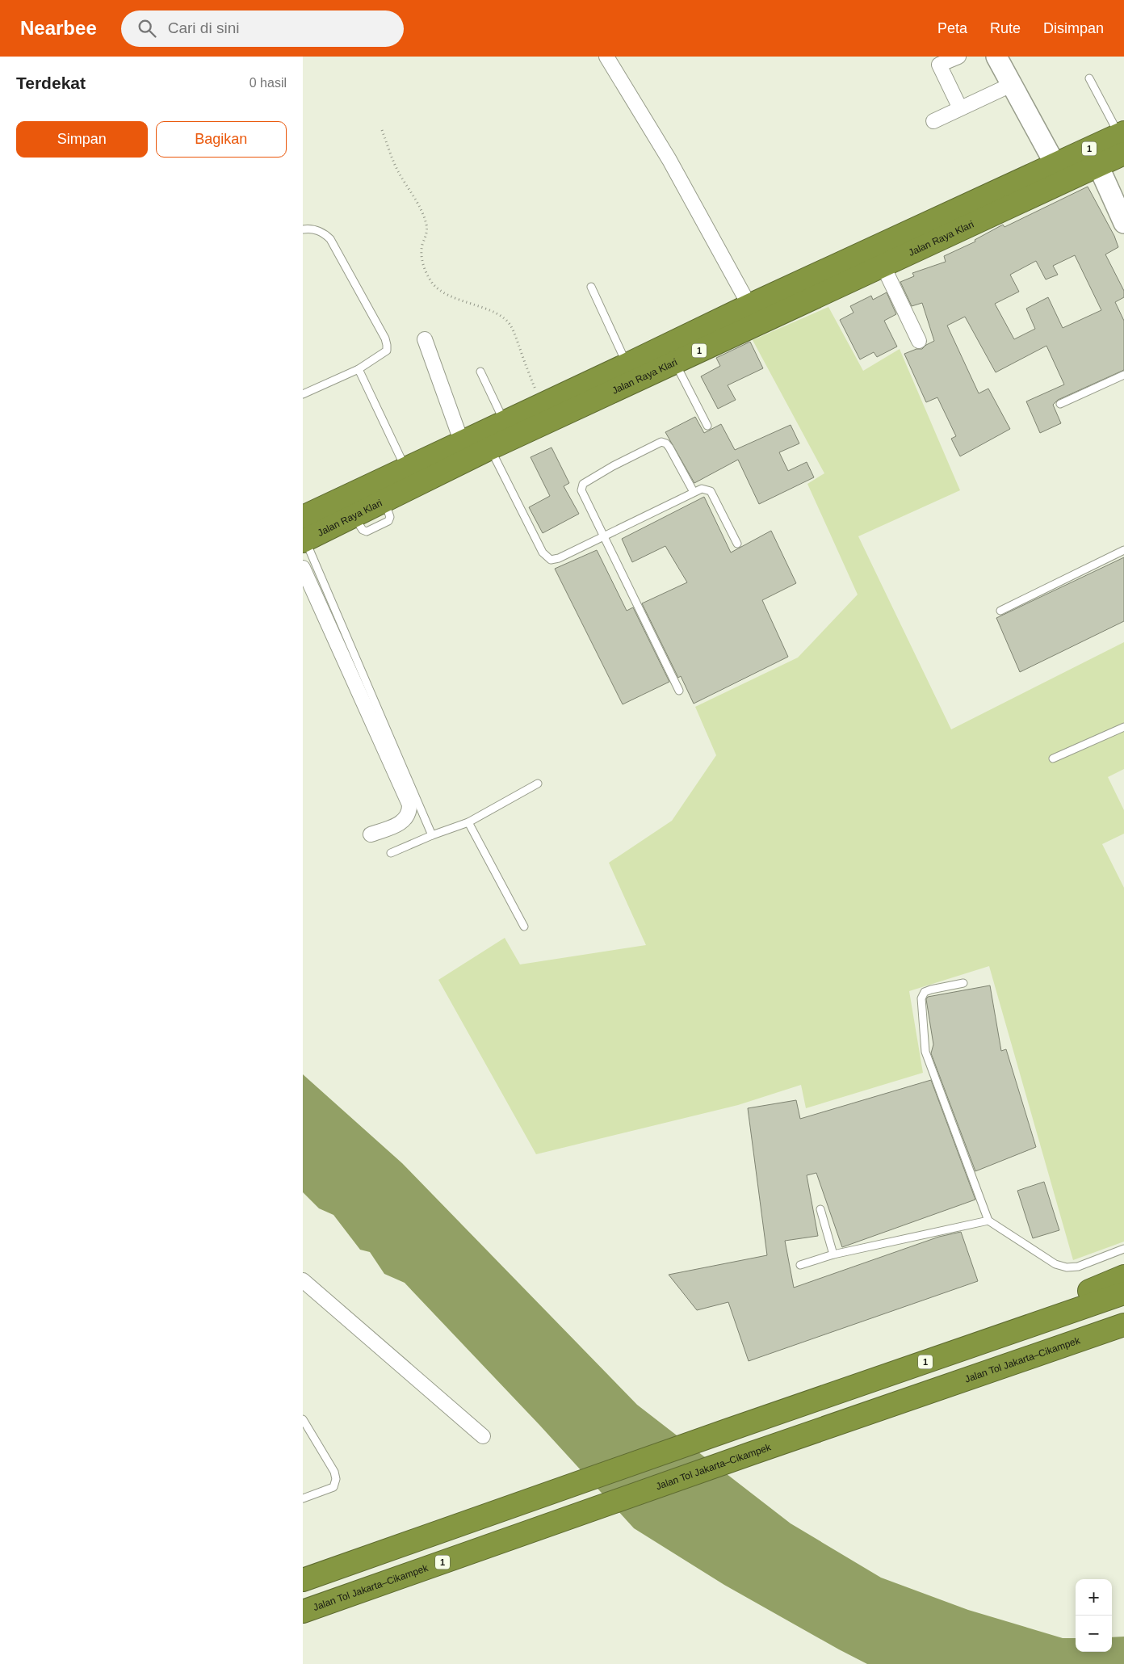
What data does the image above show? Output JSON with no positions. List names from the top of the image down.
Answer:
{
  "streets": {
    "highway": ["1", "Jalan Raya Klari", "Jalan Tol Jakarta–Cikampek"]
  },
  "crossings": [
    ["1", "Jalan Raya Klari"]
  ],
  "page": {
    "header": "Nearbee",
    "search": "Cari di sini",
    "nav": ["Peta", "Rute", "Disimpan"],
    "heading": ["Terdekat", "0 hasil"],
    "buttons": ["Simpan", "Bagikan"],
    "map_buttons": ["+", "−"]
  }
}
